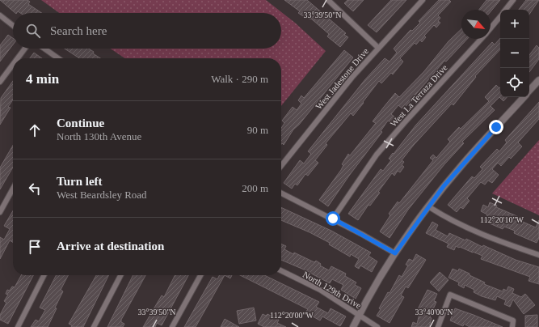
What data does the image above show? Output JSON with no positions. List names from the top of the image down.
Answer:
{
  "streets": {
    "street": ["West Jadestone Drive", "West La Terraza Drive", "North 129th Drive"]
  },
  "north": "bottom right",
  "page": {
    "map_buttons": ["+", "−"],
    "search": "Search here",
    "heading": ["4 min", "Walk · 290 m"],
    "list": [
      ["Continue", "North 130th Avenue", "90 m"],
      ["Turn left", "West Beardsley Road", "200 m"],
      "Arrive at destination"
    ]
  },
  "coordinates": [
    "33°39'50\"N",
    "112°20'10\"W",
    "33°40'00\"N",
    "112°20'00\"W"
  ]
}
